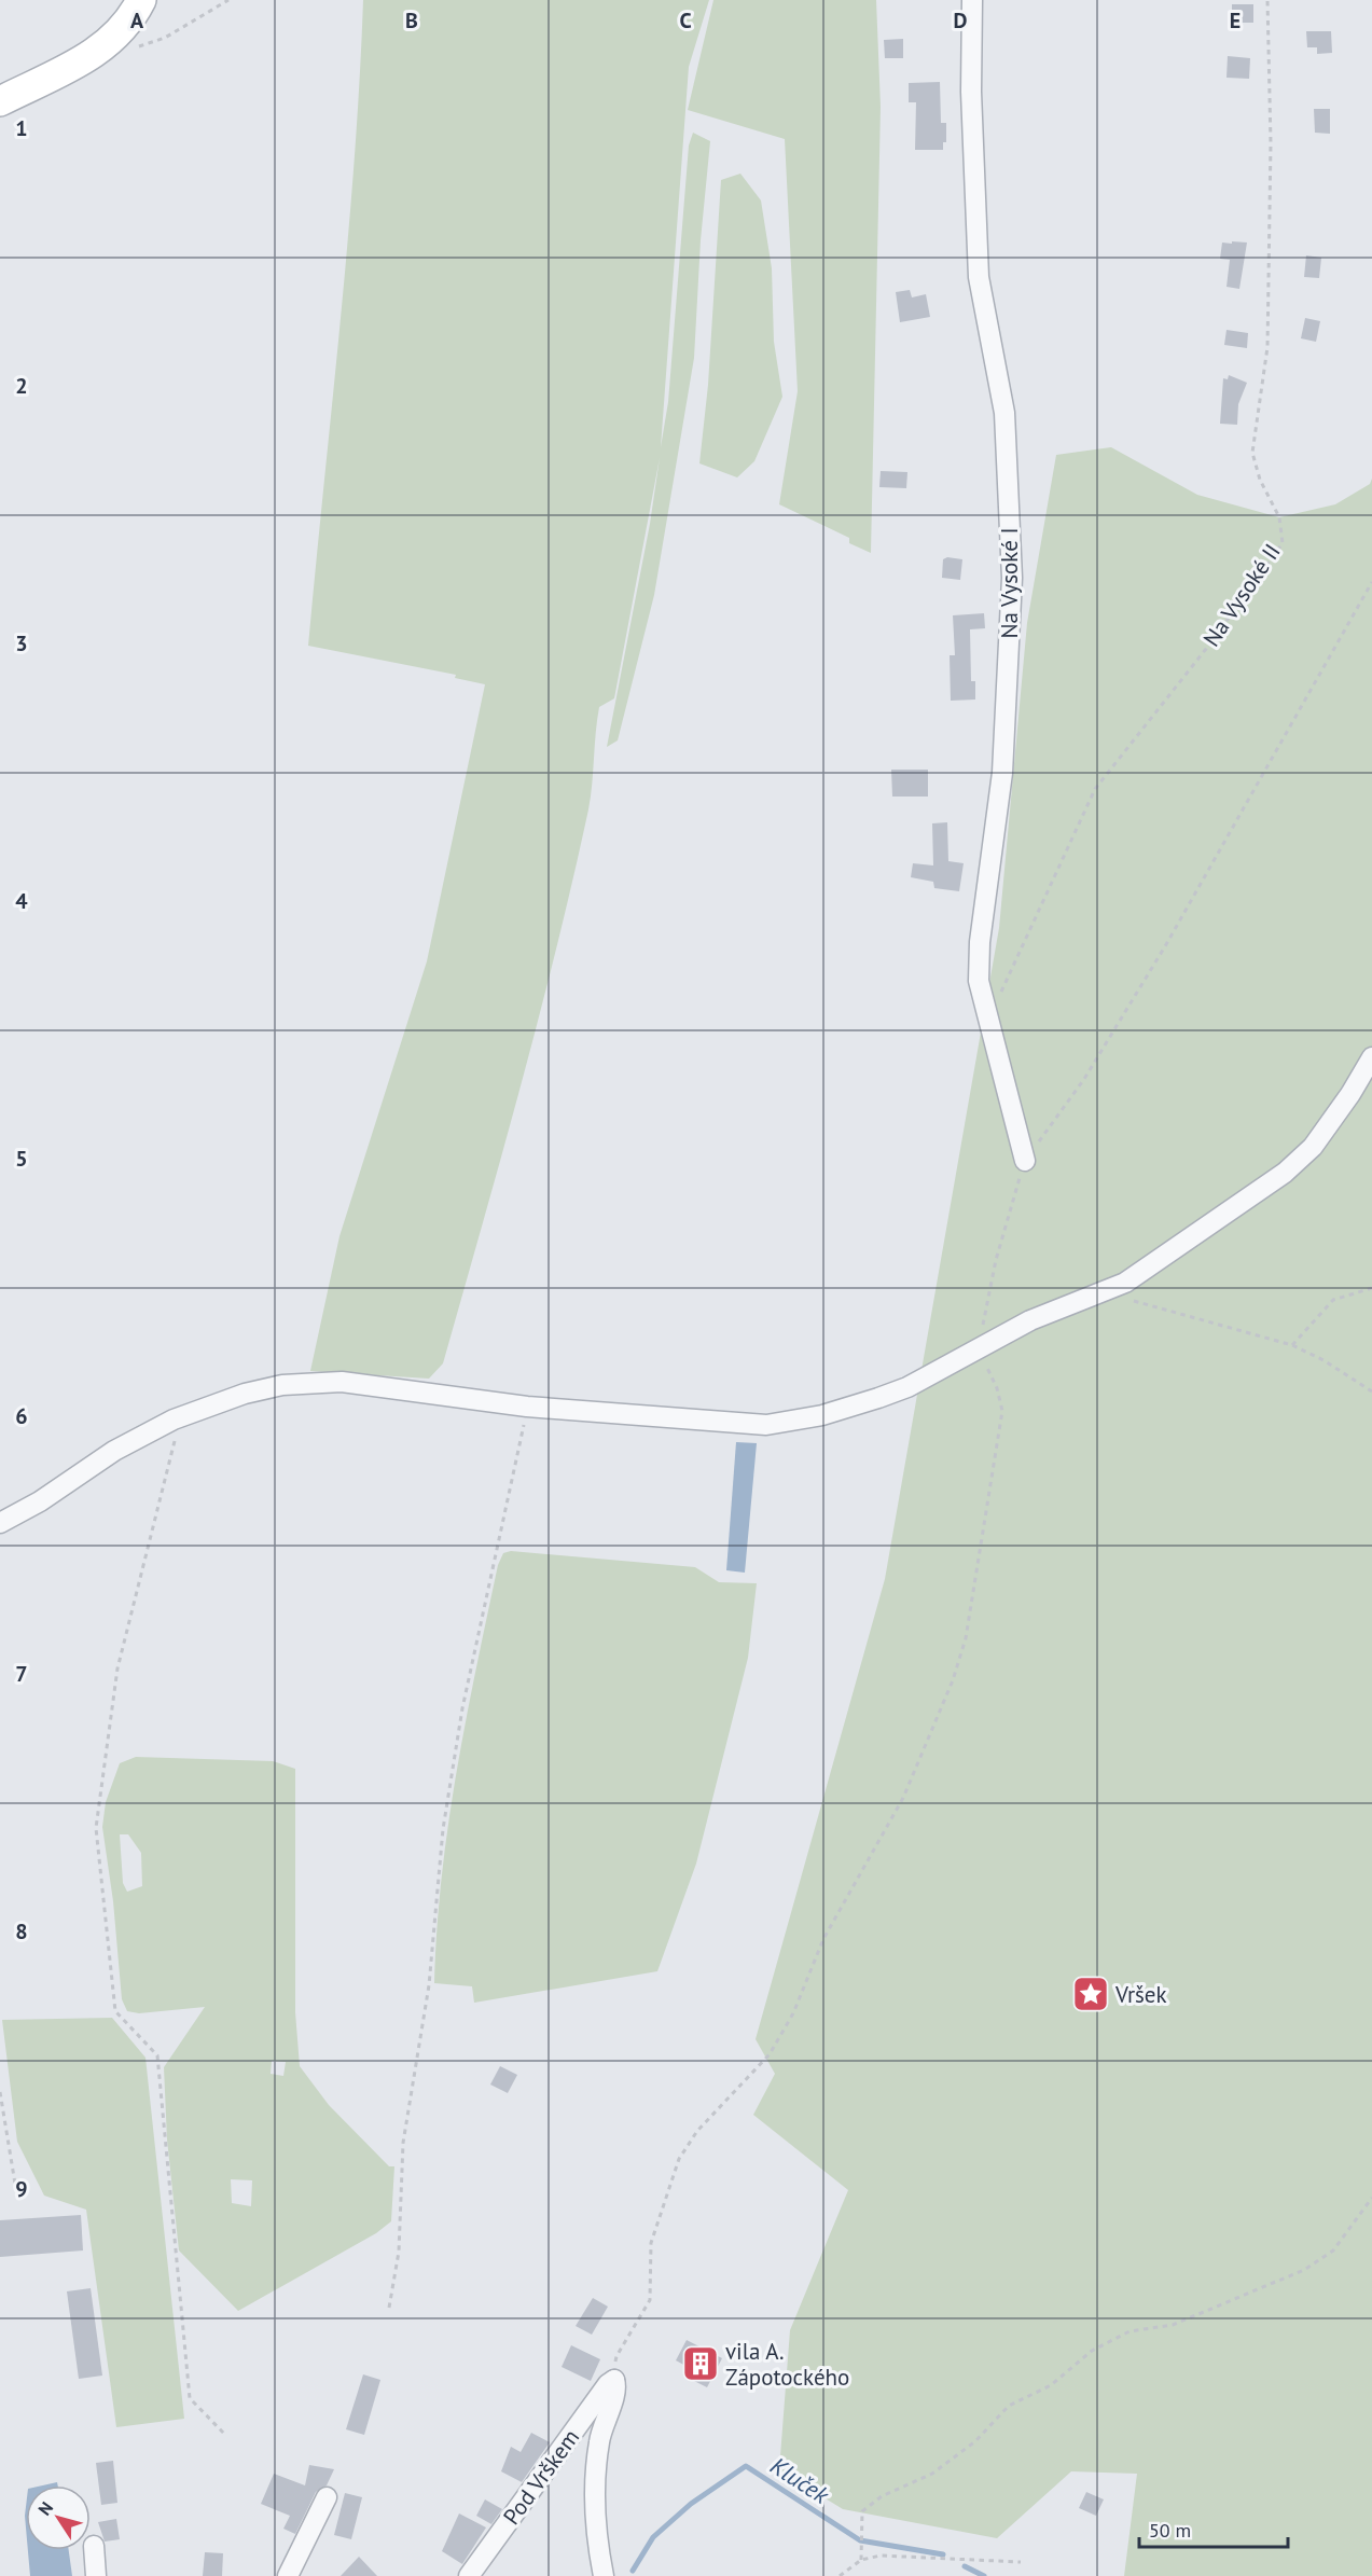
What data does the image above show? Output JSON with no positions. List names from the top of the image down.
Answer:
{
  "streets": {
    "street": ["Na Vysoké I", "Pod Vrškem"],
    "path": ["Na Vysoké II"]
  },
  "crossings": [
    ["Na Vysoké I", "Na Vysoké II"]
  ],
  "water": ["Kluček"],
  "places": {
    "place": ["Vršek"],
    "building": ["vila A. Zápotockého"]
  },
  "scale_bar": "50 m",
  "north": "top left",
  "grid": {
    "columns": [
      "A",
      "B",
      "C",
      "D",
      "E"
    ],
    "rows": [
      "1",
      "2",
      "3",
      "4",
      "5",
      "6",
      "7",
      "8",
      "9"
    ]
  }
}
